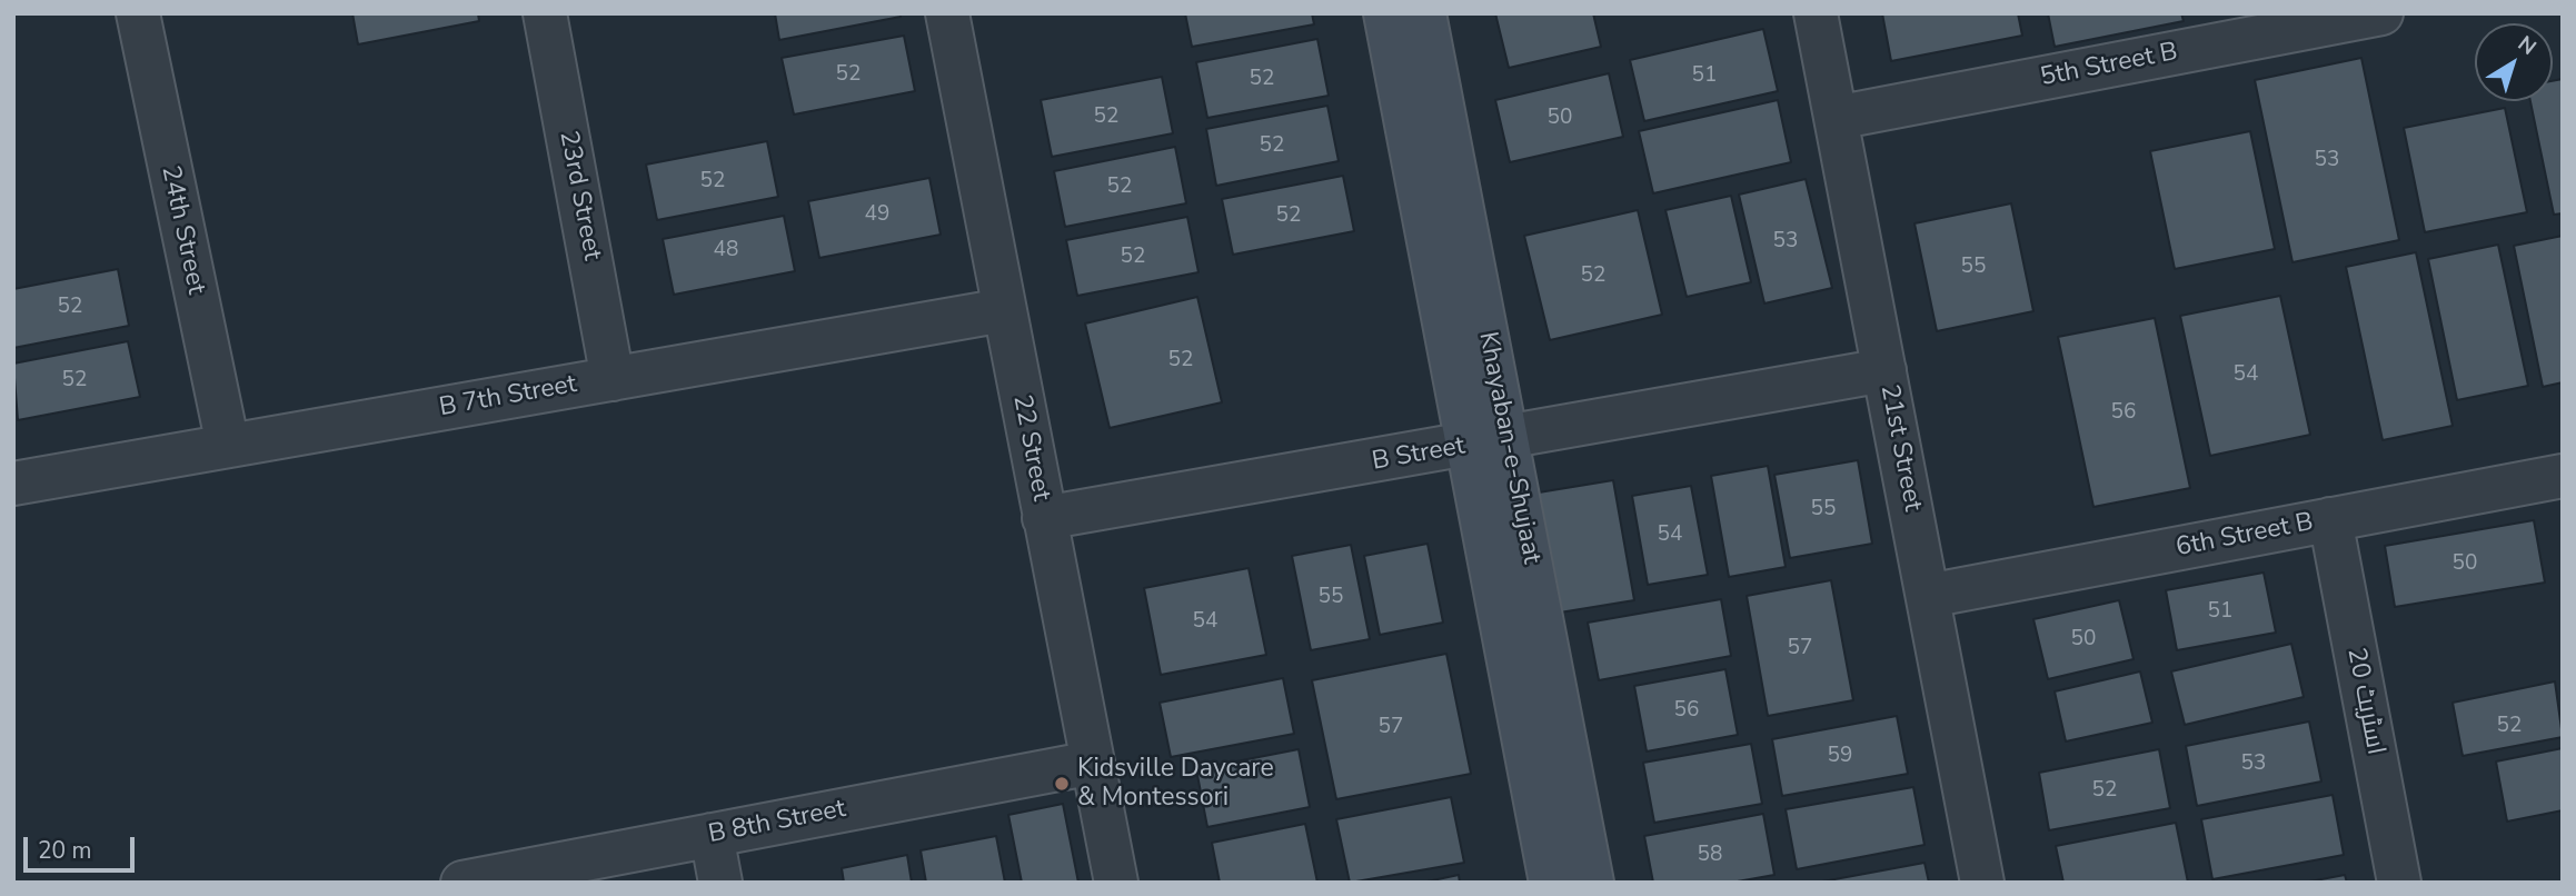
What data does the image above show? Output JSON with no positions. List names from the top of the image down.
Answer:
{
  "streets": {
    "main road": ["Khayaban-e-Shujaat"],
    "street": [
      "5th Street B",
      "23rd Street",
      "24th Street",
      "B 7th Street",
      "22 Street",
      "21st Street",
      "B Street",
      "6th Street B",
      "اسٹریٹ 20",
      "B 8th Street"
    ]
  },
  "crossings": [
    ["5th Street B", "21st Street"],
    ["23rd Street", "B 7th Street"],
    ["24th Street", "B 7th Street"],
    ["B 7th Street", "22 Street"],
    ["22 Street", "B Street"],
    ["22 Street", "B 8th Street"],
    ["Khayaban-e-Shujaat", "B Street"],
    ["21st Street", "B Street"],
    ["21st Street", "6th Street B"],
    ["6th Street B", "اسٹریٹ 20"]
  ],
  "places": ["Kidsville Daycare & Montessori"],
  "house_numbers": [
    "52",
    "51",
    "52",
    "52",
    "50",
    "52",
    "53",
    "52",
    "52",
    "49",
    "52",
    "53",
    "48",
    "52",
    "55",
    "52",
    "52",
    "52",
    "54",
    "52",
    "56",
    "55",
    "54",
    "50",
    "55",
    "51",
    "54",
    "50",
    "57",
    "56",
    "52",
    "57",
    "59",
    "53",
    "52",
    "58"
  ],
  "scale_bar": "20 m",
  "north": "top right"
}
